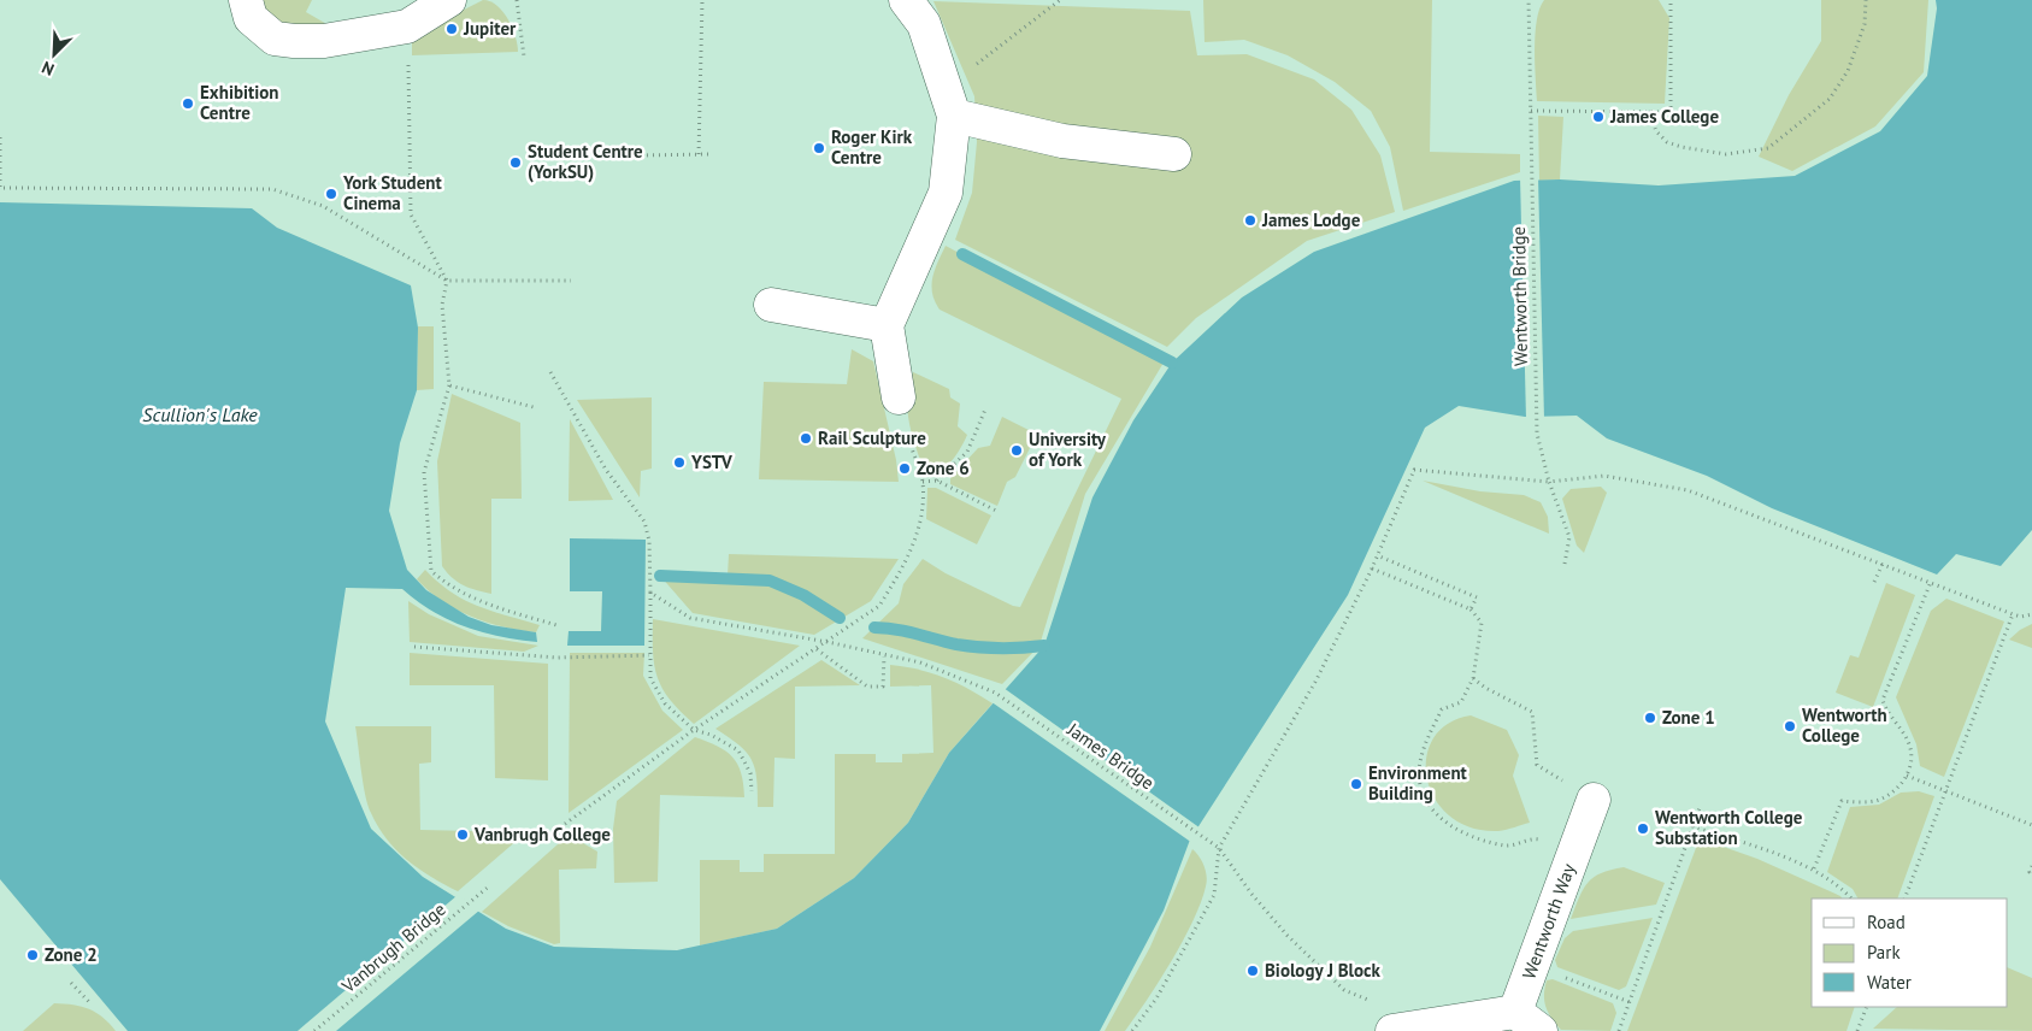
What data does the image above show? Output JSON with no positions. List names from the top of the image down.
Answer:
{
  "streets": {
    "street": ["Wentworth Way"],
    "path": ["Wentworth Bridge", "James Bridge", "Vanbrugh Bridge"]
  },
  "water": ["Scullion's Lake"],
  "places": [
    "Jupiter",
    "Exhibition Centre",
    "James College",
    "Roger Kirk Centre",
    "Student Centre (YorkSU)",
    "York Student Cinema",
    "James Lodge",
    "Rail Sculpture",
    "University of York",
    "YSTV",
    "Zone 6",
    "Zone 1",
    "Wentworth College",
    "Environment Building",
    "Wentworth College Substation",
    "Vanbrugh College",
    "Zone 2",
    "Biology J Block"
  ],
  "legend": ["Road", "Park", "Water"],
  "north": "bottom left"
}
